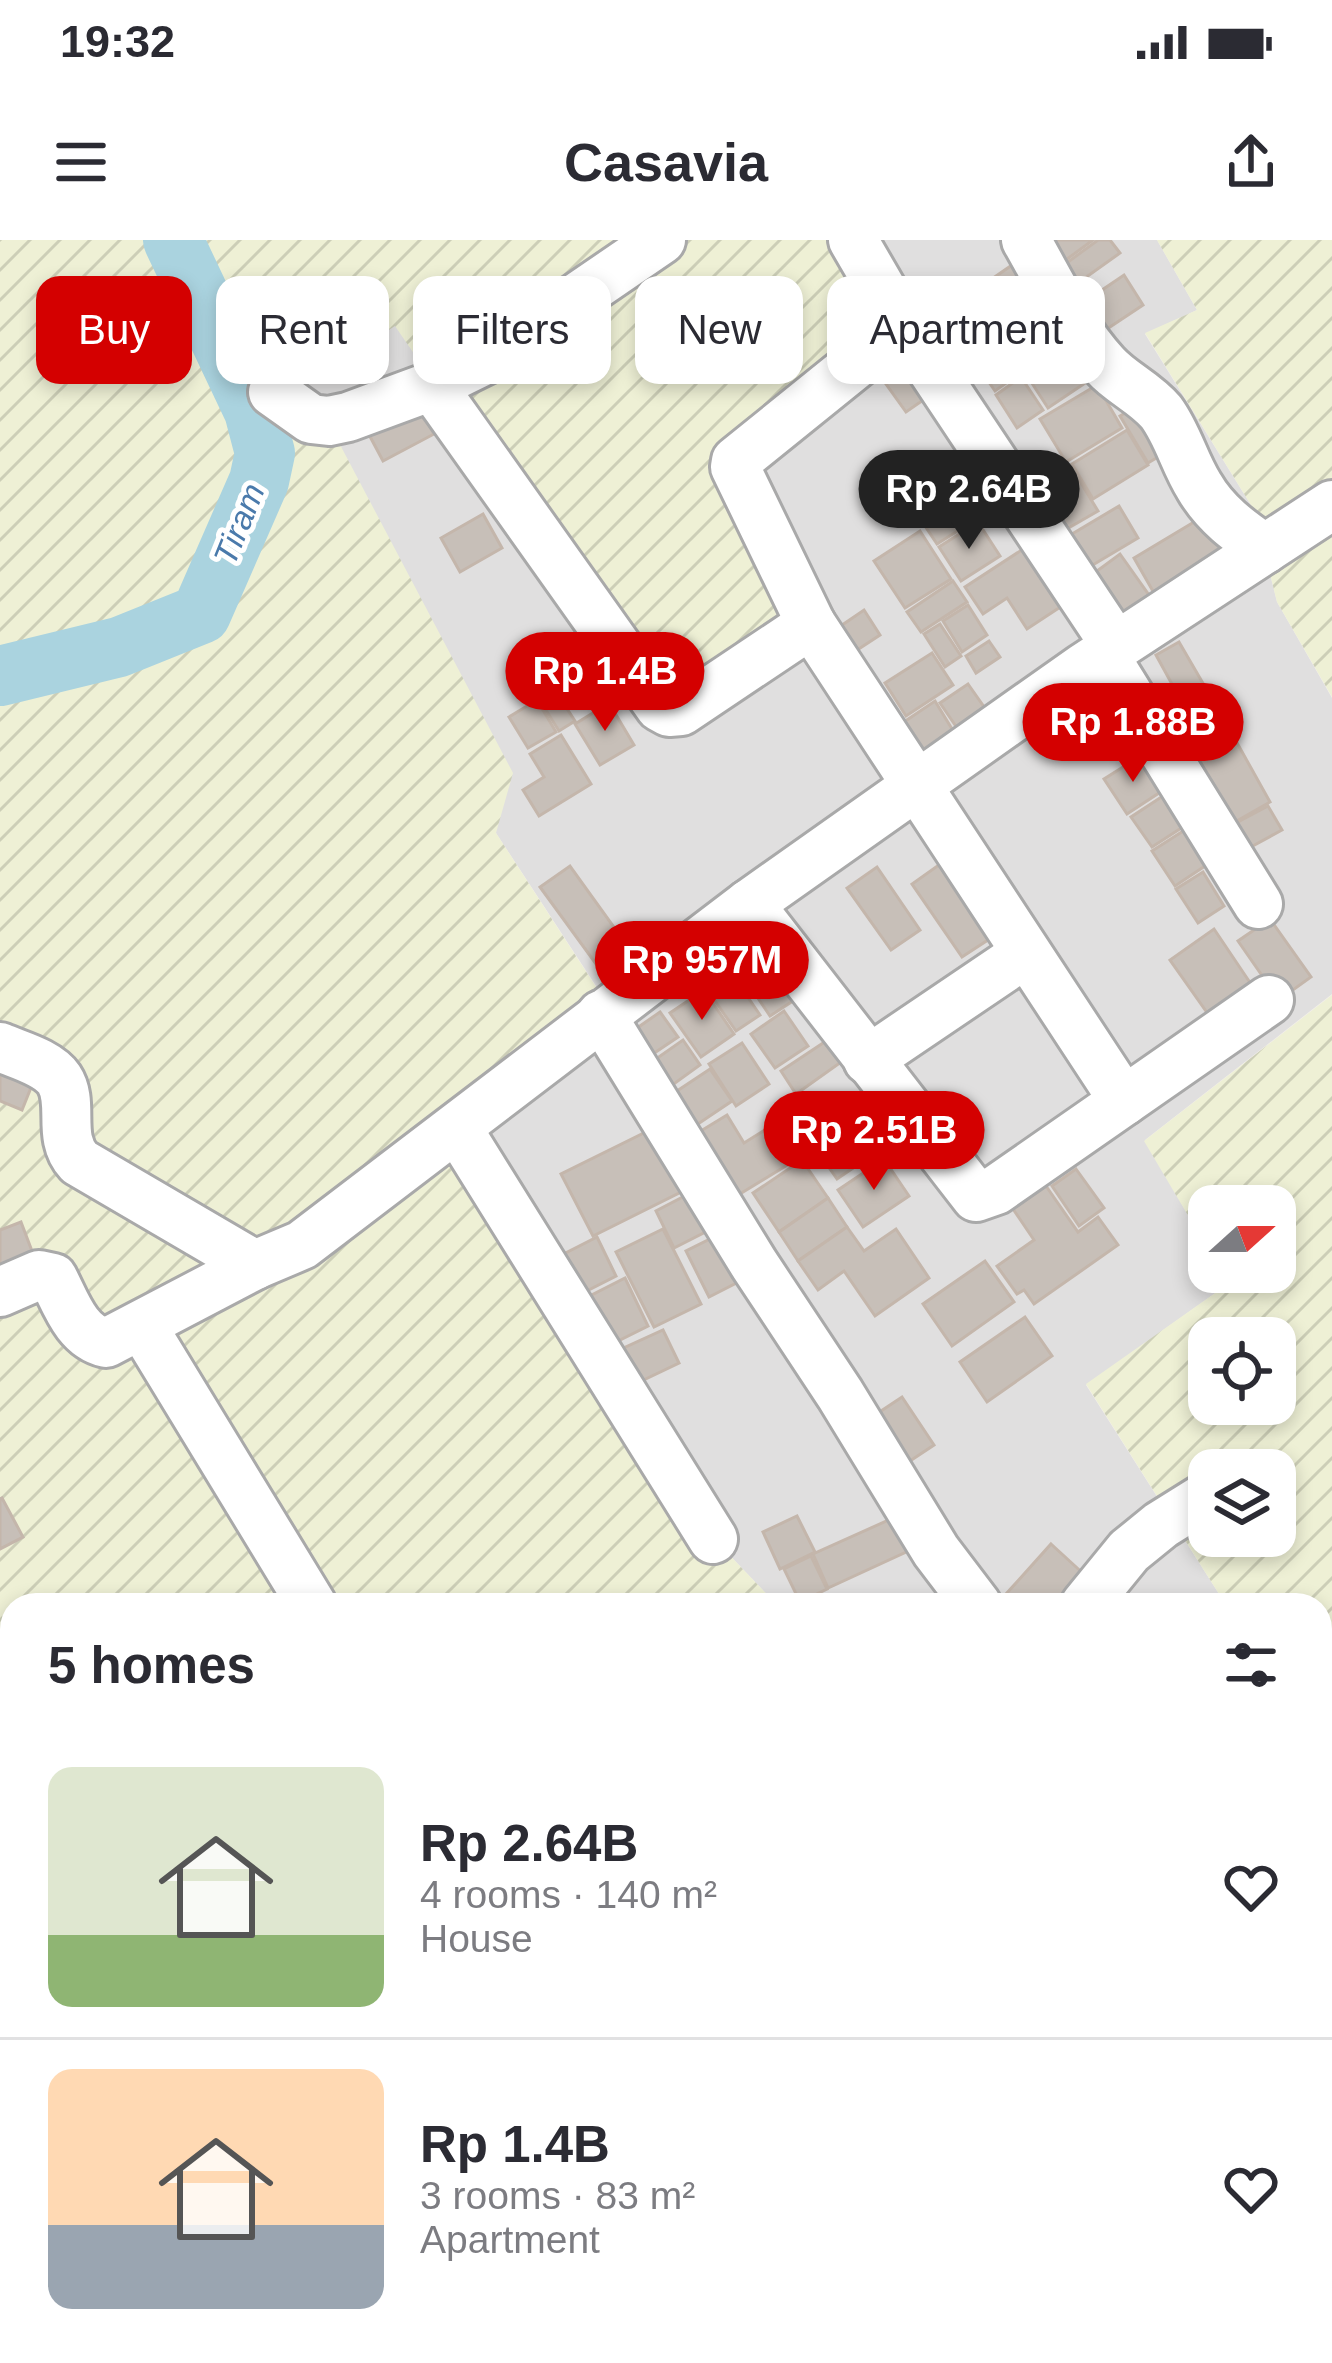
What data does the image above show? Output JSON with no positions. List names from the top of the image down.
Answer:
{
  "water": ["Tiram"],
  "north": "right",
  "page": {
    "status": "19:32",
    "header": "Casavia",
    "chip": [
      "Buy",
      "Rent",
      "Filters",
      "New",
      "Apartment"
    ],
    "price": [
      "Rp 2.64B",
      "Rp 1.4B",
      "Rp 1.88B",
      "Rp 957M",
      "Rp 2.51B"
    ],
    "heading": "5 homes",
    "list": [
      {
        "name": "Rp 2.64B",
        "note": "4 rooms · 140 m² · House"
      },
      {
        "name": "Rp 1.4B",
        "note": "3 rooms · 83 m² · Apartment"
      }
    ]
  }
}
